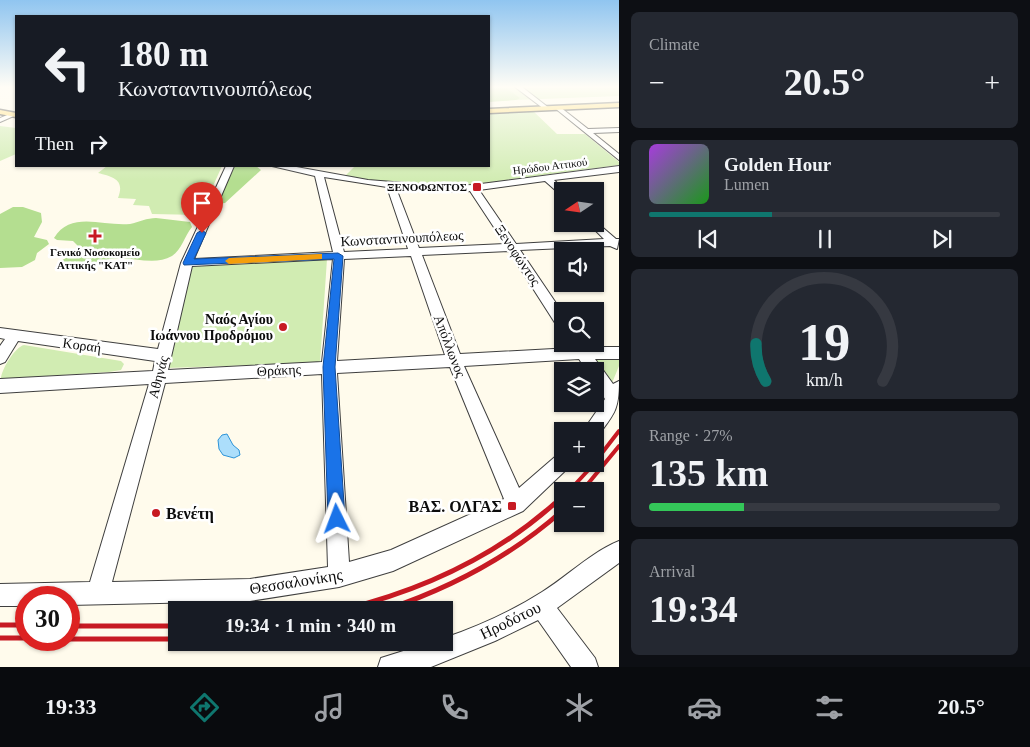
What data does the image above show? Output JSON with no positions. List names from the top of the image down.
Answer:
{
  "streets": {
    "street": [
      "Ηρώδου Αττικού",
      "Κωνσταντινουπόλεως",
      "Ξενοφώντος",
      "Κοραή",
      "Απόλλωνος",
      "Θράκης",
      "Αθηνάς",
      "Θεσσαλονίκης",
      "Ηροδότου"
    ]
  },
  "crossings": [
    ["Ηρώδου Αττικού", "Ξενοφώντος"],
    ["Ηρώδου Αττικού", "Απόλλωνος"],
    ["Κωνσταντινουπόλεως", "Ξενοφώντος"],
    ["Κωνσταντινουπόλεως", "Απόλλωνος"],
    ["Κωνσταντινουπόλεως", "Αθηνάς"],
    ["Κοραή", "Αθηνάς"],
    ["Απόλλωνος", "Θράκης"],
    ["Απόλλωνος", "Θεσσαλονίκης"],
    ["Θράκης", "Αθηνάς"],
    ["Αθηνάς", "Θεσσαλονίκης"]
  ],
  "places": {
    "transit": ["ΞΕΝΟΦΩΝΤΟΣ", "ΒΑΣ. ΟΛΓΑΣ"],
    "health": ["Γενικό Νοσοκομείο Αττικής \"ΚΑΤ\""],
    "other": ["Ναός Αγίου Ιωάννου Προδρόμου", "Βενέτη"]
  },
  "north": "left",
  "page": {
    "tile": [
      "Climate",
      ["Range · 27%", "135 km"],
      ["Arrival", "19:34"]
    ],
    "turn": ["180 m", "Κωνσταντινουπόλεως"],
    "heat": ["−", "20.5°", "+"],
    "then": "Then",
    "song": ["Golden Hour", "Lumen"],
    "map_buttons": ["+", "−"],
    "limit": "30",
    "trip": "19:34 · 1 min · 340 m",
    "tabs": ["19:33", "20.5°"],
    "gauge": ["19", "km/h"]
  }
}
